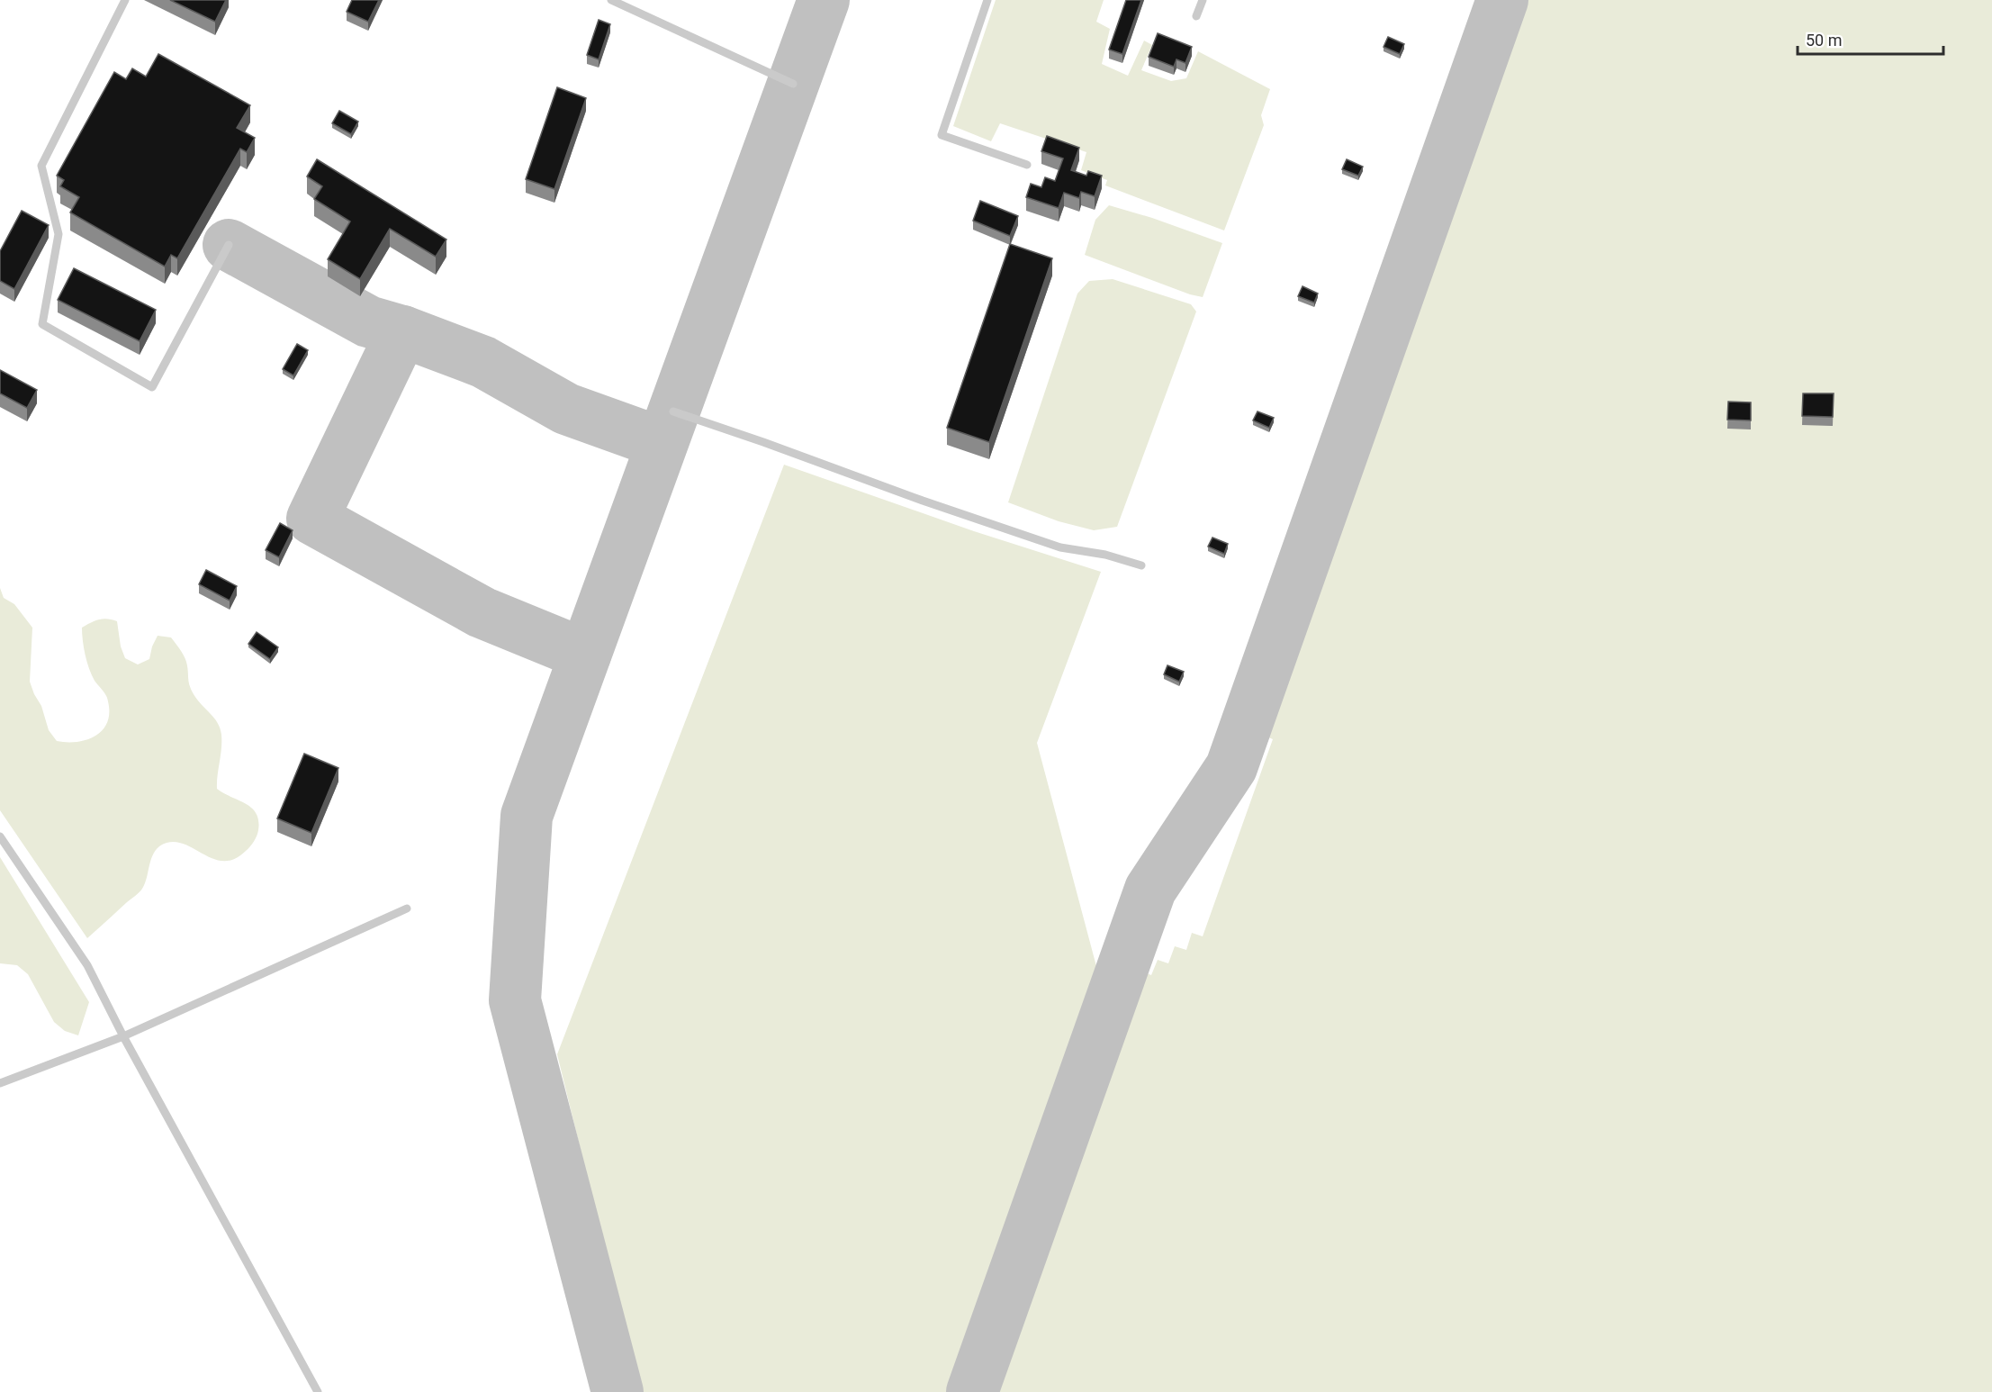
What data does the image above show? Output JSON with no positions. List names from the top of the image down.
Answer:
{
  "scale_bar": "50 m"
}
